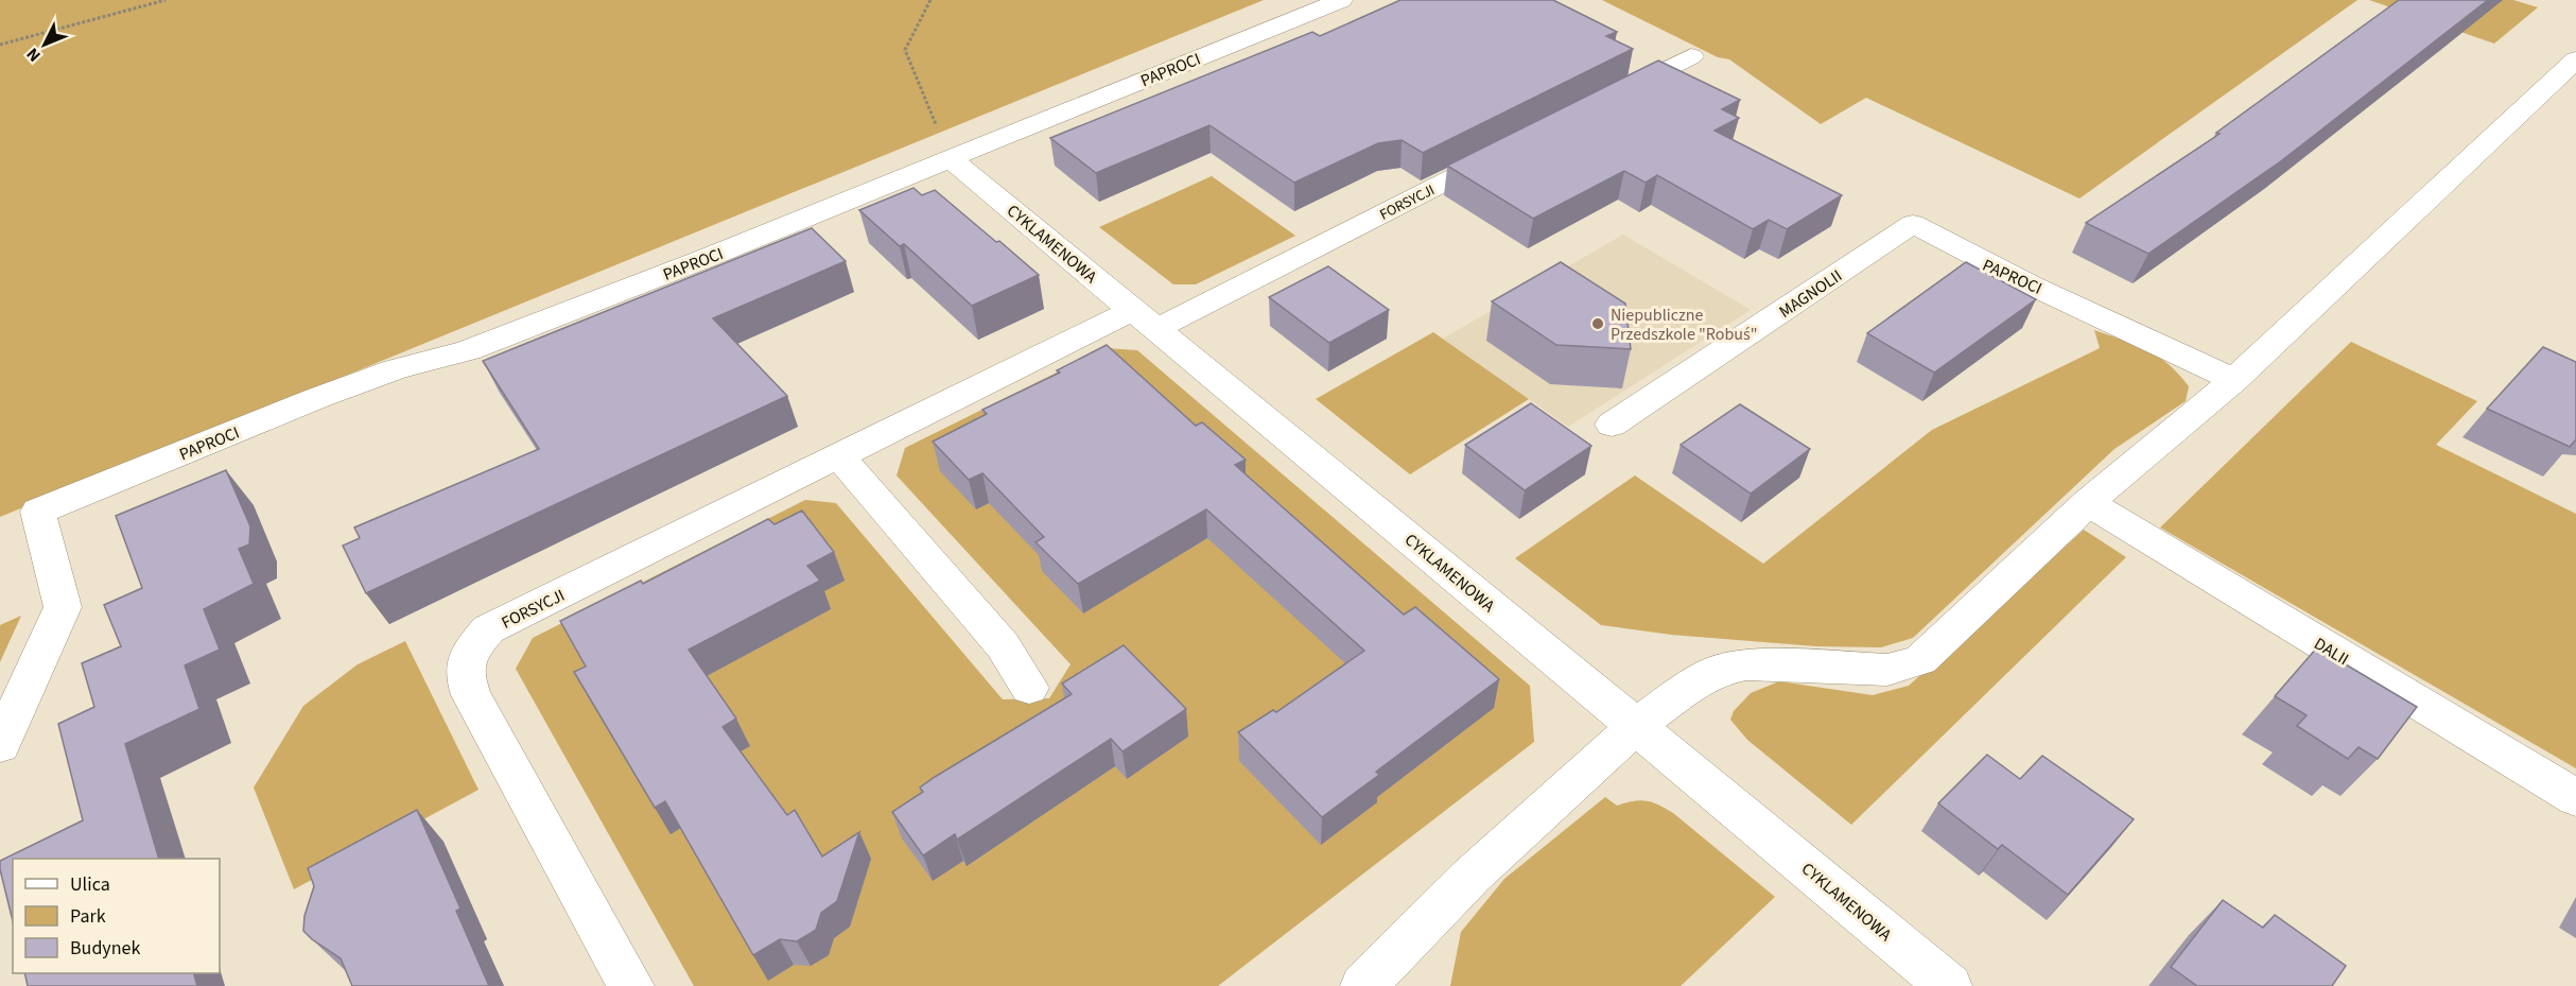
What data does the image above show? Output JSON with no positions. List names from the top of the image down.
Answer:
{
  "streets": {
    "street": [
      "PAPROCI",
      "FORSYCJI",
      "CYKLAMENOWA",
      "MAGNOLII",
      "DALII"
    ]
  },
  "crossings": [
    ["PAPROCI", "CYKLAMENOWA"],
    ["PAPROCI", "MAGNOLII"],
    ["FORSYCJI", "CYKLAMENOWA"]
  ],
  "places": ["Niepubliczne Przedszkole \"Robuś\""],
  "legend": ["Ulica", "Park", "Budynek"],
  "north": "bottom left"
}
